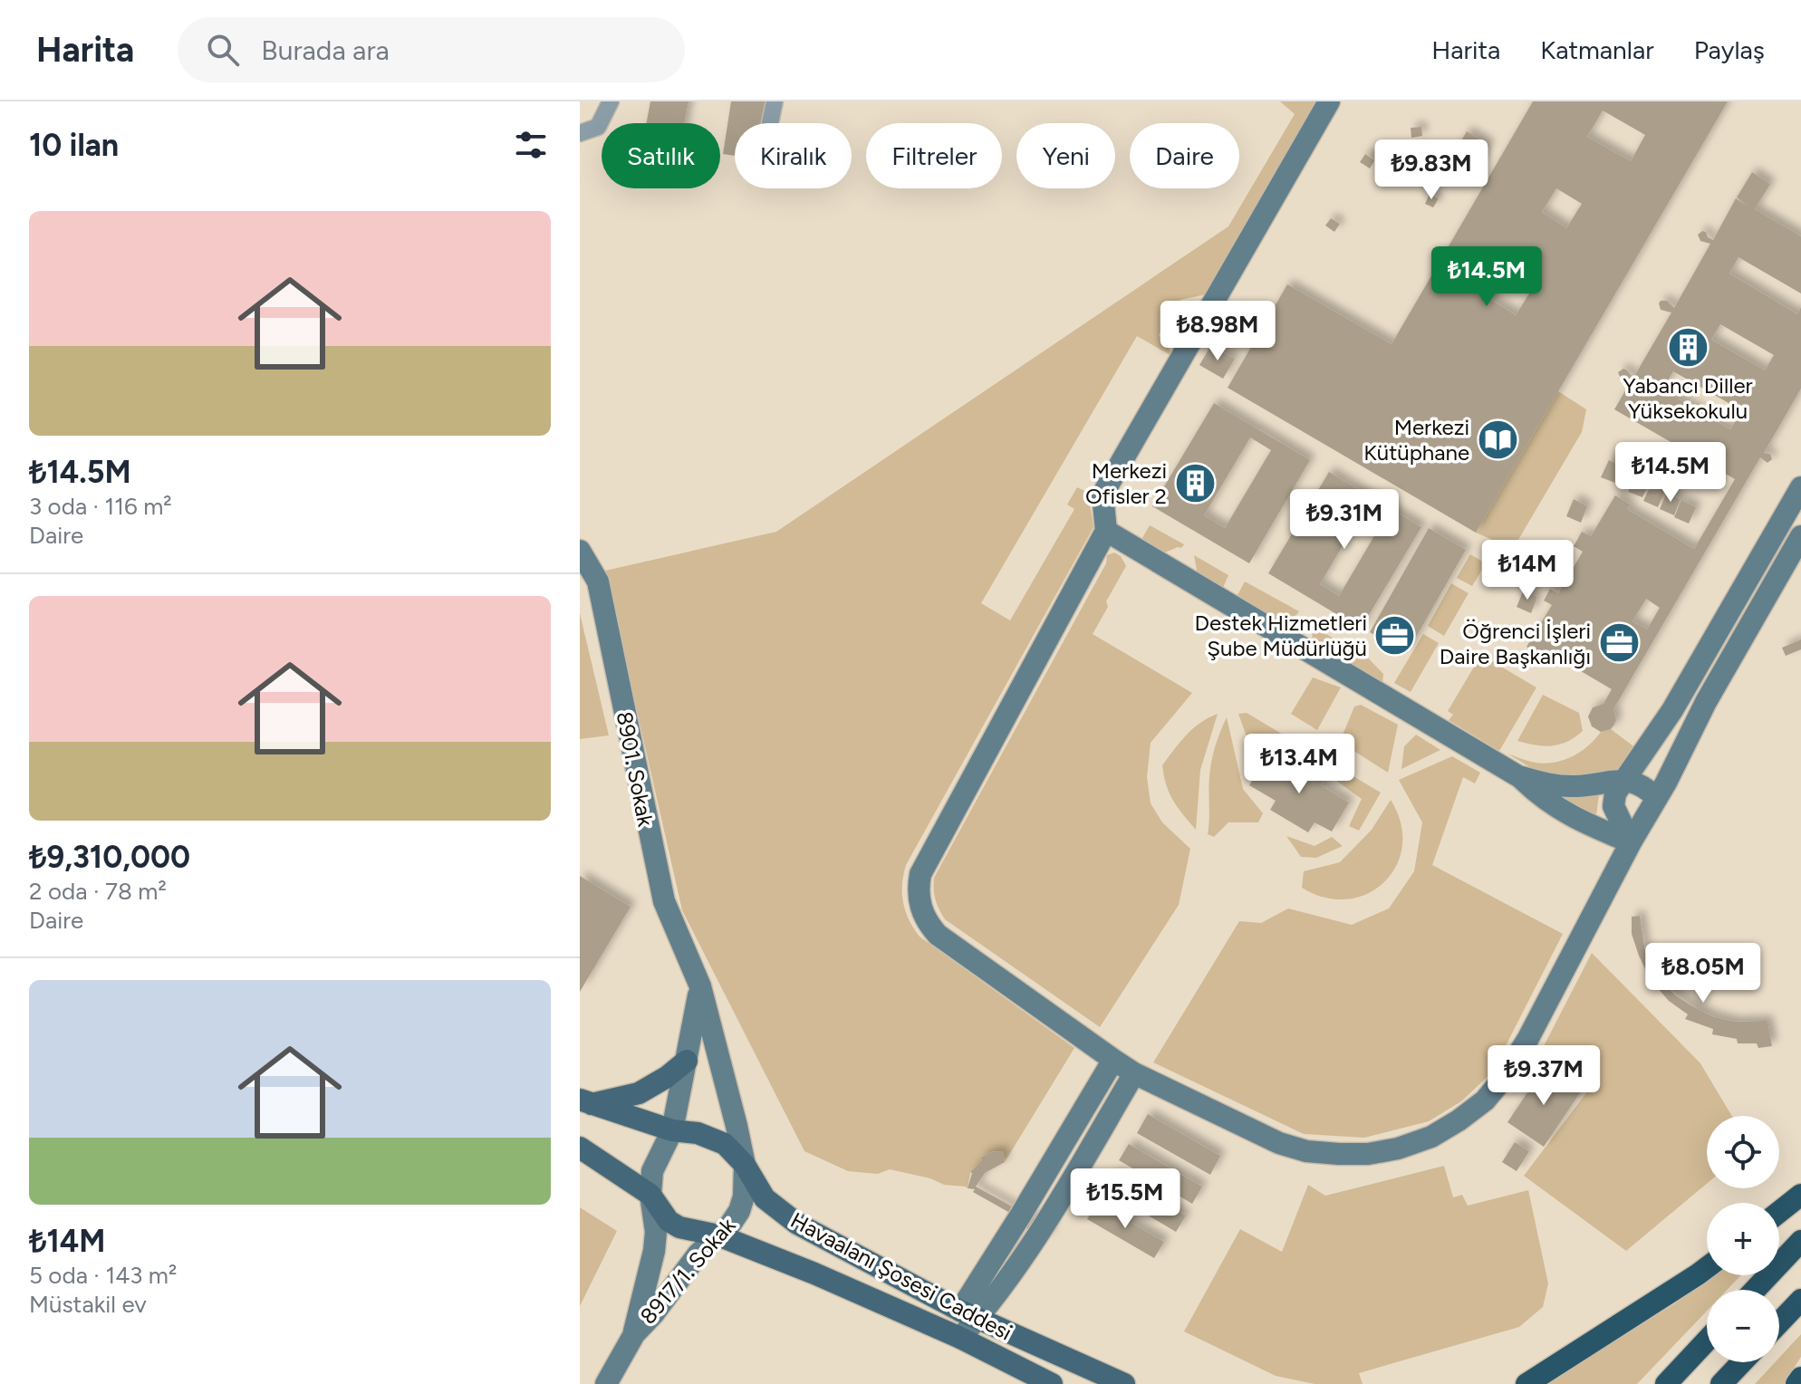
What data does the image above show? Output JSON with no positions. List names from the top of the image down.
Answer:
{
  "streets": {
    "main road": ["Havaalanı Şosesi Caddesi"],
    "street": ["8901. Sokak", "8917/1. Sokak"]
  },
  "crossings": [
    ["8901. Sokak", "8917/1. Sokak"],
    ["8901. Sokak", "Havaalanı Şosesi Caddesi"],
    ["8917/1. Sokak", "Havaalanı Şosesi Caddesi"]
  ],
  "places": {
    "building": ["Yabancı Diller Yüksekokulu", "Merkezi Ofisler 2"],
    "library": ["Merkezi Kütüphane"],
    "office": ["Destek Hizmetleri Şube Müdürlüğü", "Öğrenci İşleri Daire Başkanlığı"]
  },
  "page": {
    "header": "Harita",
    "search": "Burada ara",
    "nav": ["Harita", "Katmanlar", "Paylaş"],
    "heading": "10 ilan",
    "chip": [
      "Satılık",
      "Kiralık",
      "Filtreler",
      "Yeni",
      "Daire"
    ],
    "price": [
      "₺9.83M",
      "₺14.5M",
      "₺8.98M",
      "₺14.5M",
      "₺9.31M",
      "₺14M",
      "₺13.4M",
      "₺8.05M",
      "₺9.37M",
      "₺15.5M"
    ],
    "list": [
      {
        "name": "₺14.5M",
        "note": "3 oda · 116 m² · Daire"
      },
      {
        "name": "₺9,310,000",
        "note": "2 oda · 78 m² · Daire"
      },
      {
        "name": "₺14M",
        "note": "5 oda · 143 m² · Müstakil ev"
      }
    ],
    "map_buttons": ["+", "−"]
  }
}
